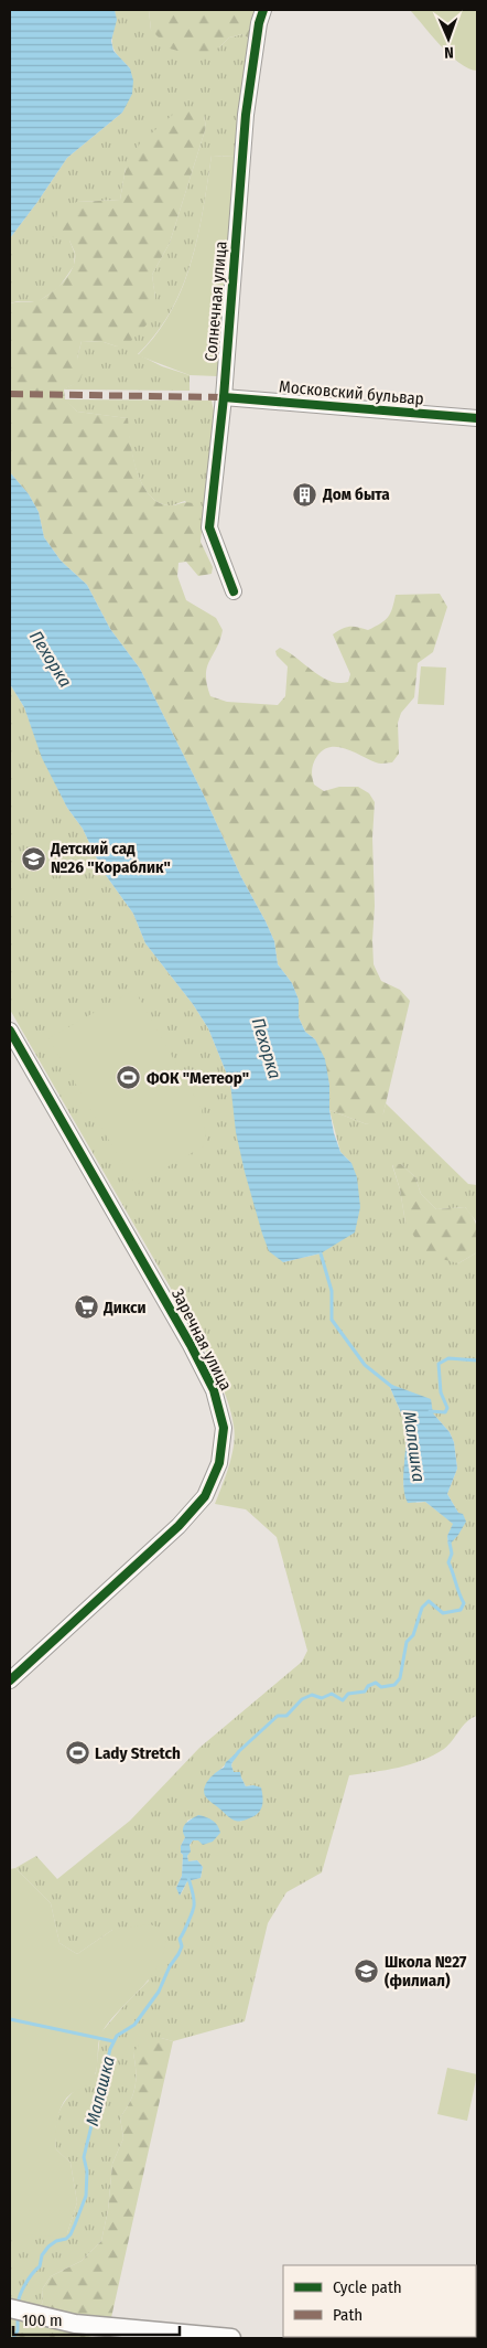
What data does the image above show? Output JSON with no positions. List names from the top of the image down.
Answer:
{
  "streets": {
    "street": ["Солнечная улица", "Московский бульвар", "Заречная улица"]
  },
  "crossings": [
    ["Солнечная улица", "Московский бульвар"]
  ],
  "water": ["Пехорка", "Малашка"],
  "places": {
    "building": ["Дом быта"],
    "school or university": ["Детский сад №26 \"Кораблик\"", "Школа №27 (филиал)"],
    "sports": ["ФОК \"Метеор\"", "Lady Stretch"],
    "supermarket": ["Дикси"]
  },
  "legend": ["Cycle path", "Path"],
  "scale_bar": "100 m",
  "north": "bottom"
}
